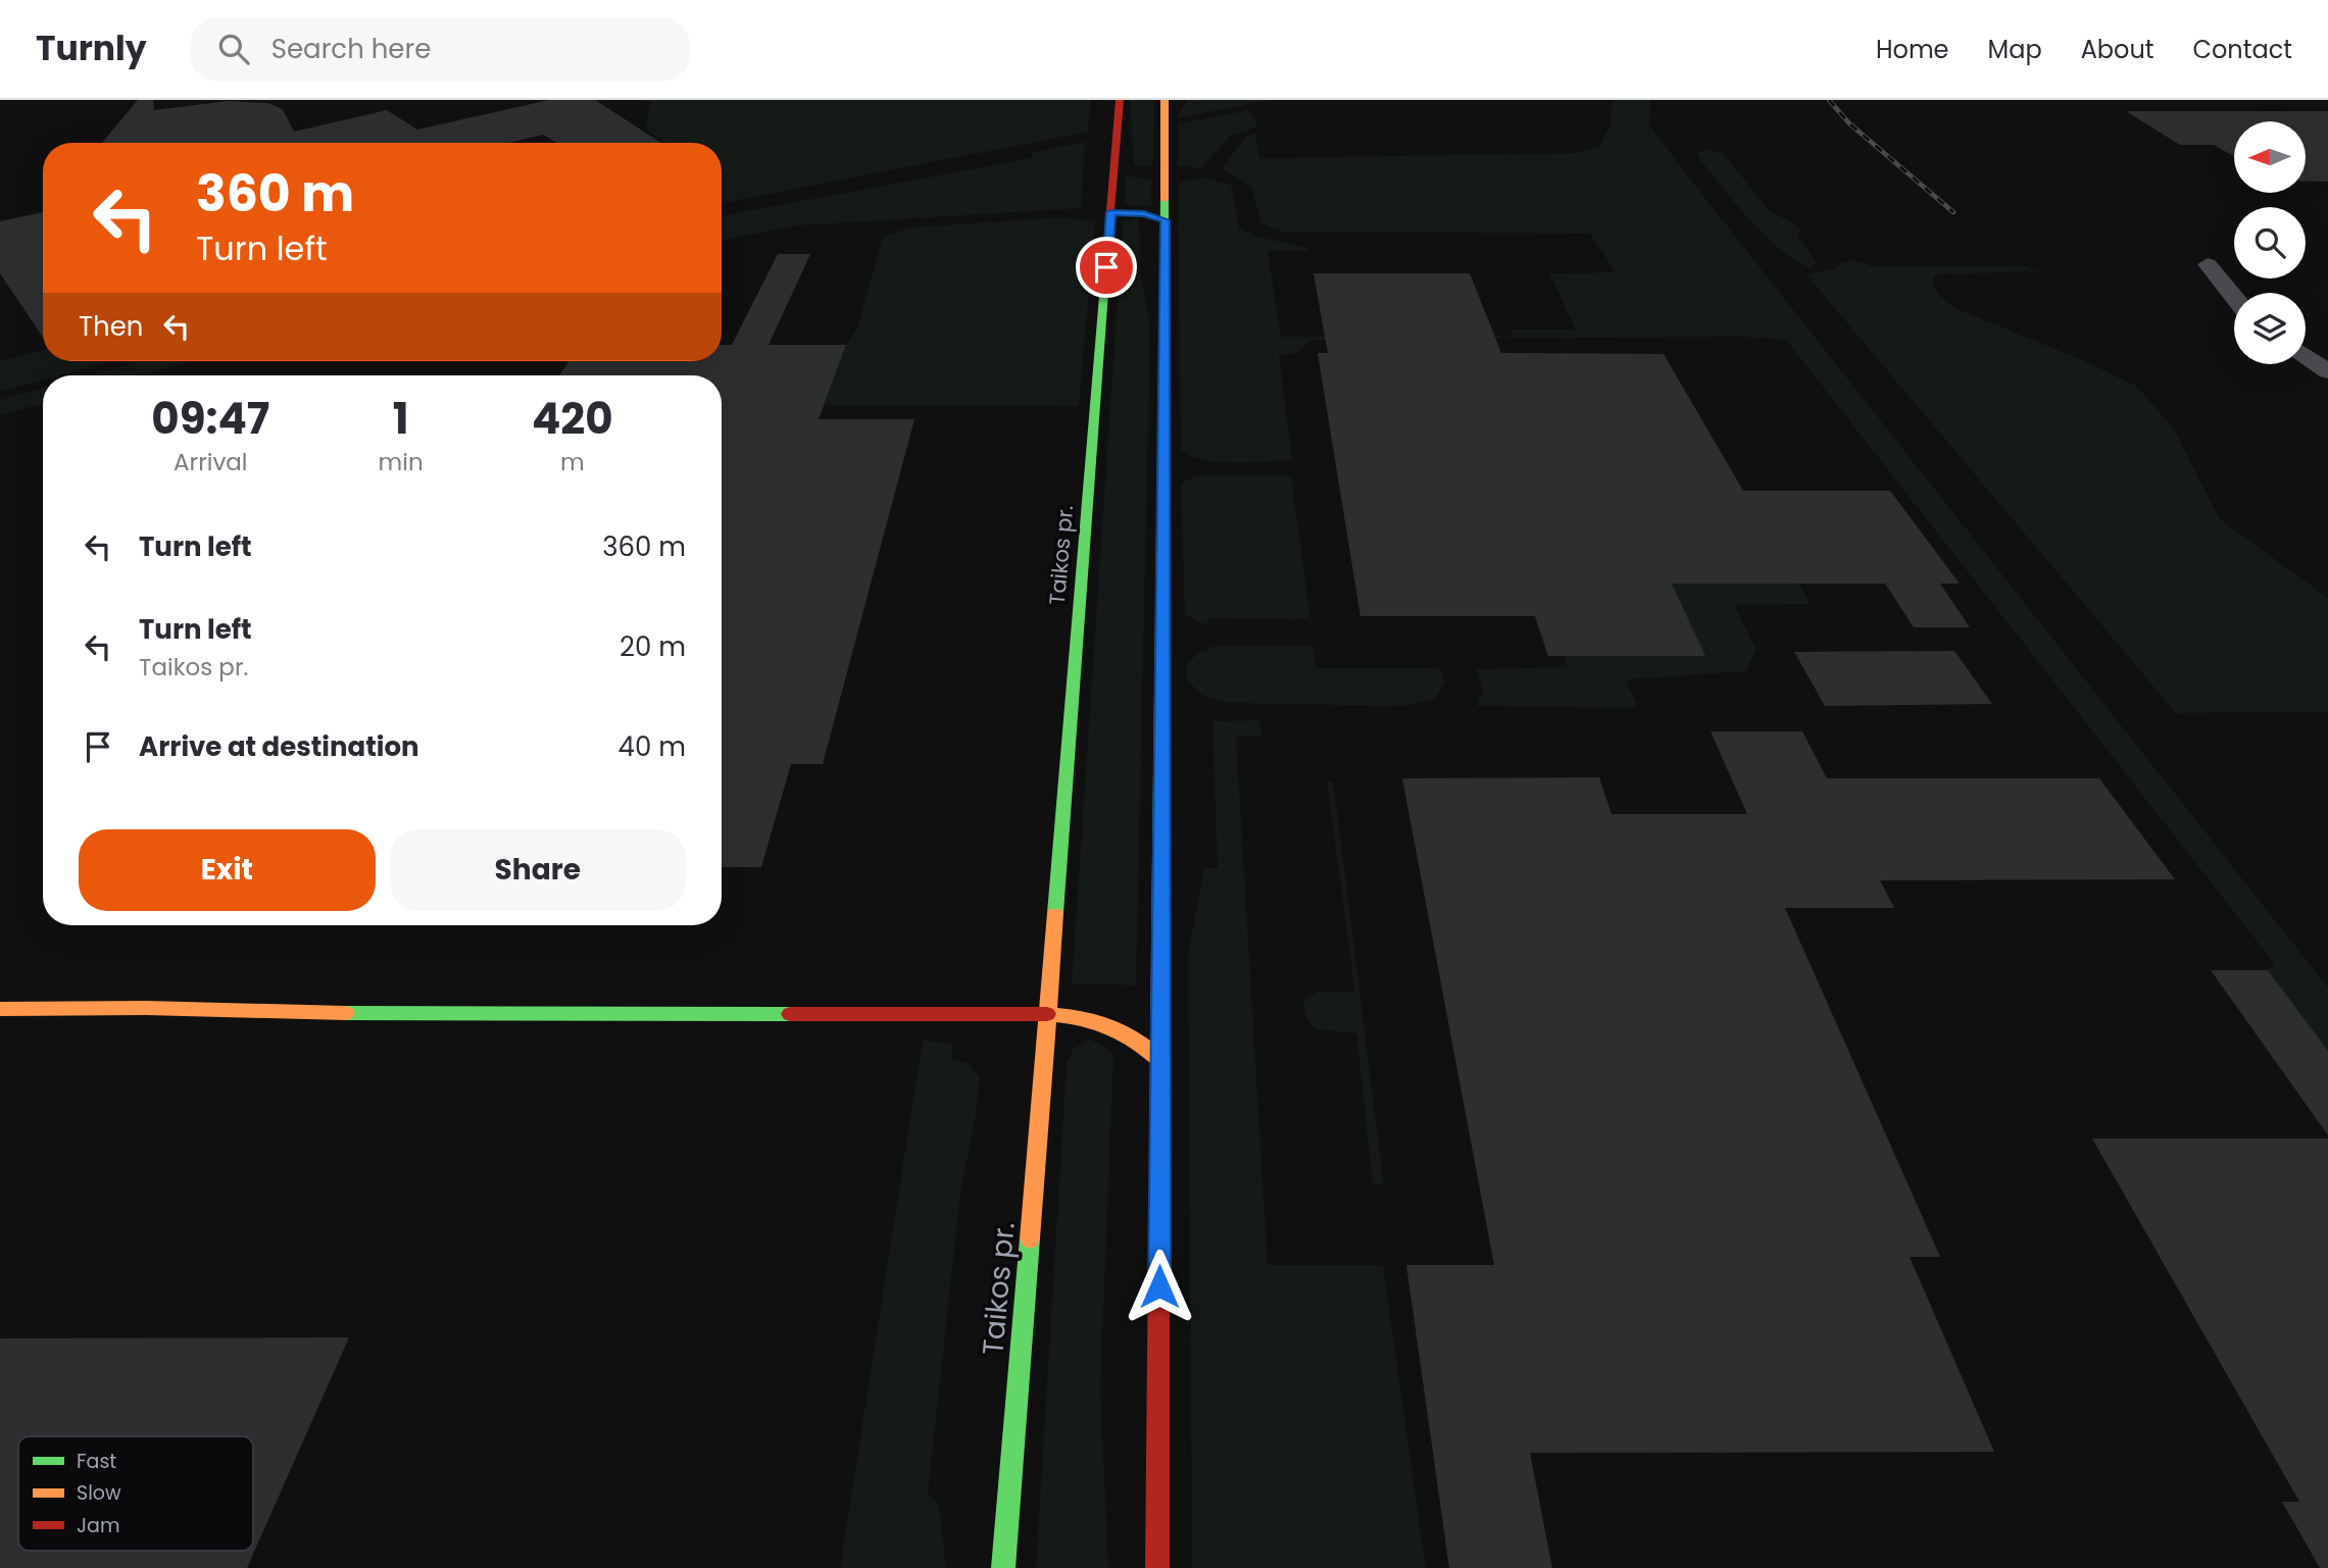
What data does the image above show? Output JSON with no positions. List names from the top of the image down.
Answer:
{
  "streets": {
    "main road": ["Taikos pr."]
  },
  "legend": ["Fast", "Slow", "Jam"],
  "north": "left",
  "page": {
    "header": "Turnly",
    "search": "Search here",
    "nav": [
      "Home",
      "Map",
      "About",
      "Contact"
    ],
    "turn": ["360 m", "Turn left"],
    "then": "Then",
    "eta": [
      "09:47",
      "Arrival",
      "1",
      "min",
      "420",
      "m"
    ],
    "list": [
      {
        "name": "Turn left",
        "value": "360 m"
      },
      {
        "name": "Turn left",
        "note": "Taikos pr.",
        "value": "20 m"
      },
      {
        "name": "Arrive at destination",
        "value": "40 m"
      }
    ],
    "buttons": ["Exit", "Share"]
  }
}
